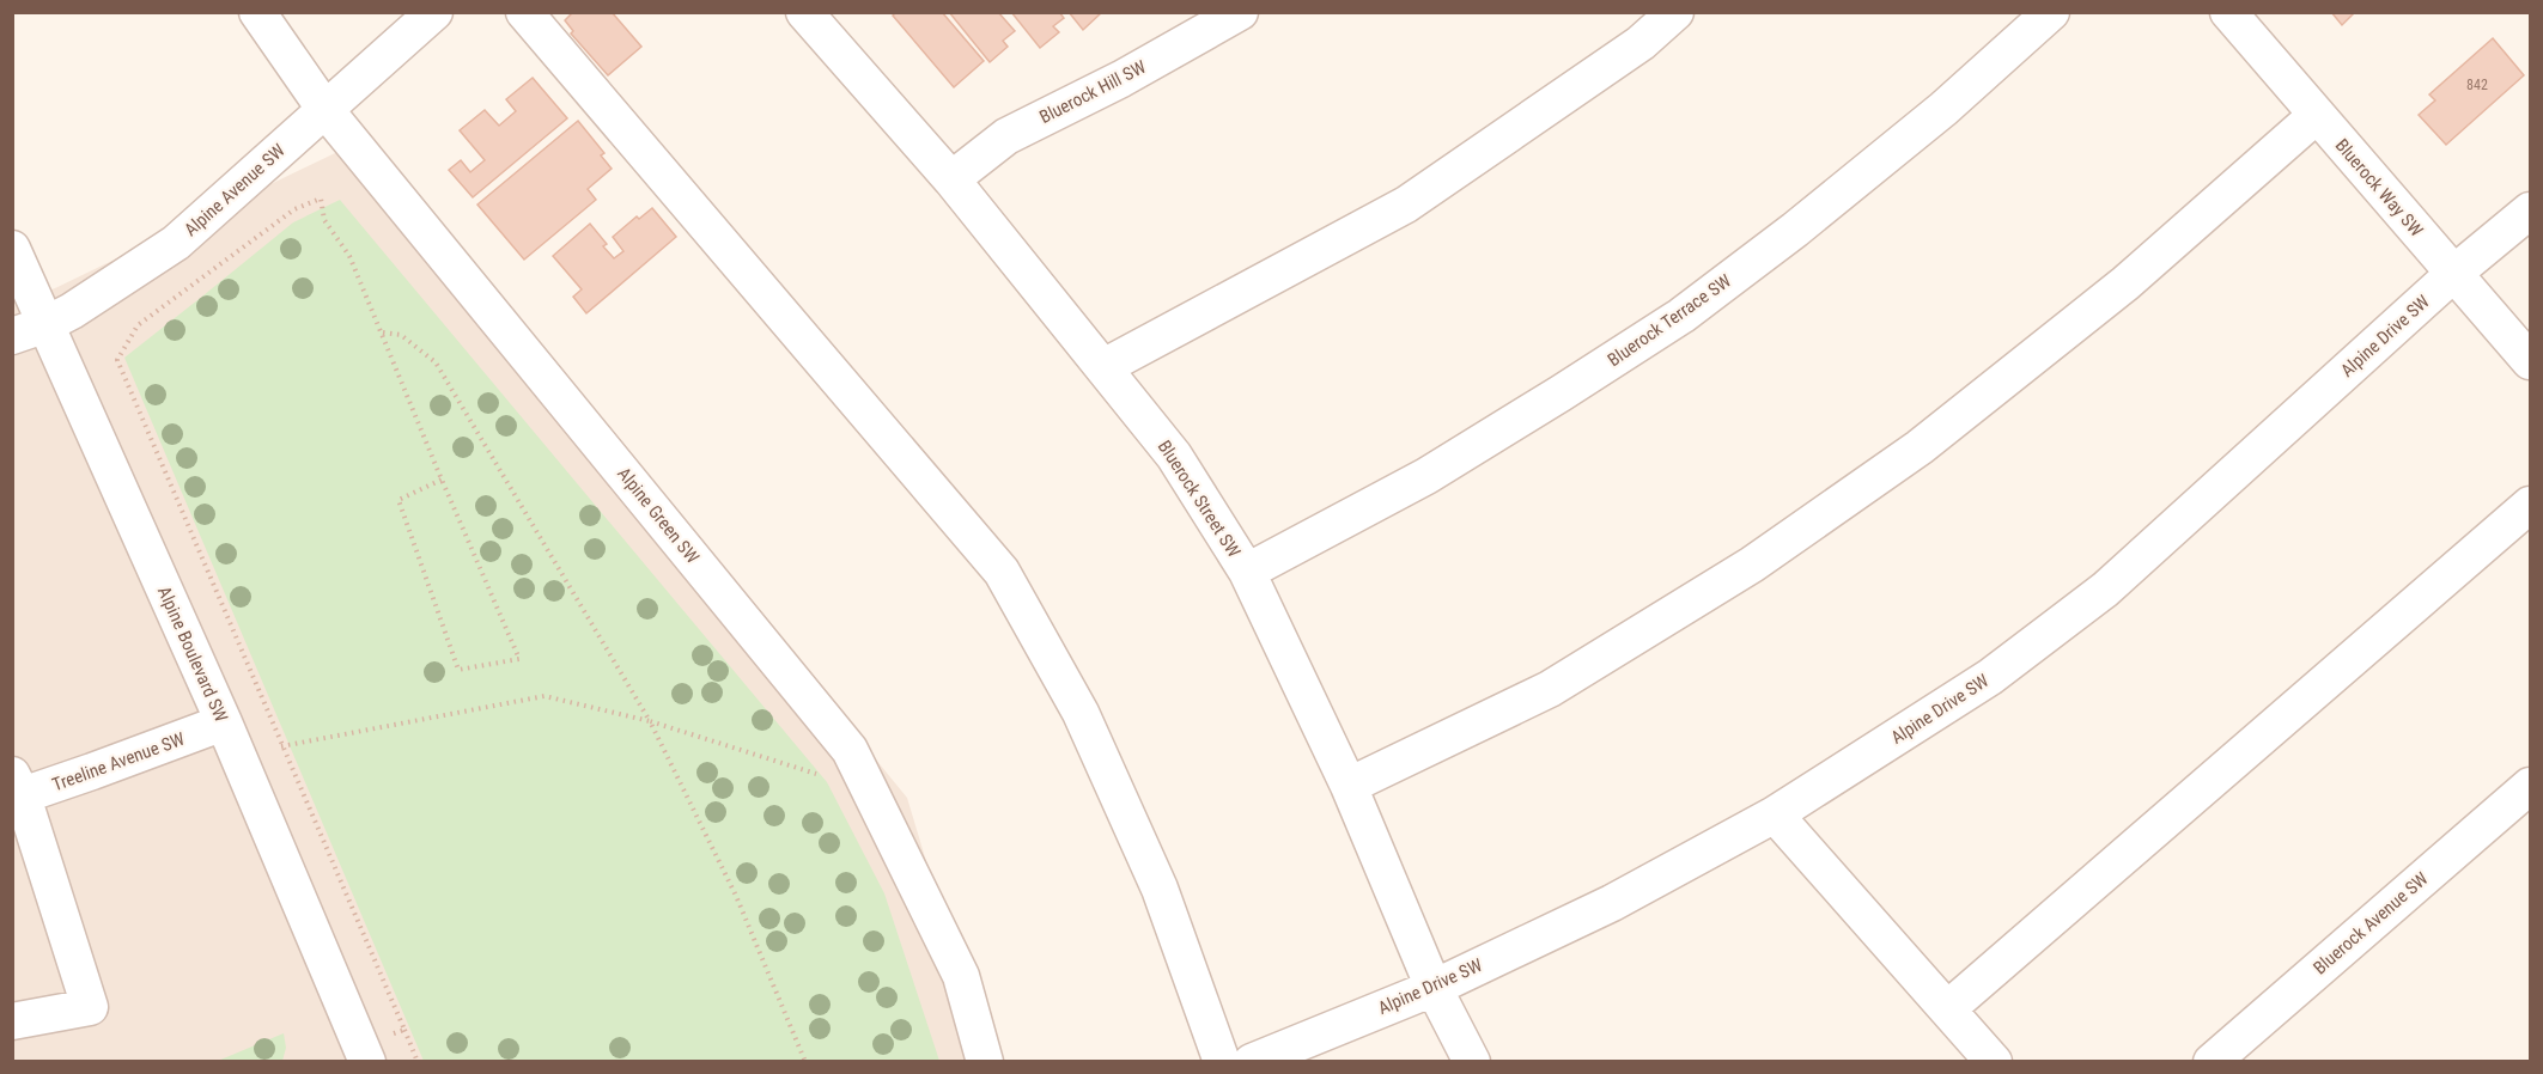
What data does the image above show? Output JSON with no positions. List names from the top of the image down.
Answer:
{
  "streets": {
    "street": [
      "Bluerock Hill SW",
      "Bluerock Way SW",
      "Alpine Avenue SW",
      "Bluerock Terrace SW",
      "Alpine Drive SW",
      "Bluerock Street SW",
      "Alpine Green SW",
      "Alpine Boulevard SW",
      "Treeline Avenue SW",
      "Bluerock Avenue SW"
    ]
  },
  "crossings": [
    ["Bluerock Hill SW", "Bluerock Street SW"],
    ["Bluerock Way SW", "Alpine Drive SW"],
    ["Alpine Avenue SW", "Alpine Green SW"],
    ["Alpine Avenue SW", "Alpine Boulevard SW"],
    ["Bluerock Terrace SW", "Bluerock Street SW"],
    ["Alpine Drive SW", "Bluerock Street SW"],
    ["Alpine Boulevard SW", "Treeline Avenue SW"]
  ],
  "house_numbers": ["842"]
}
